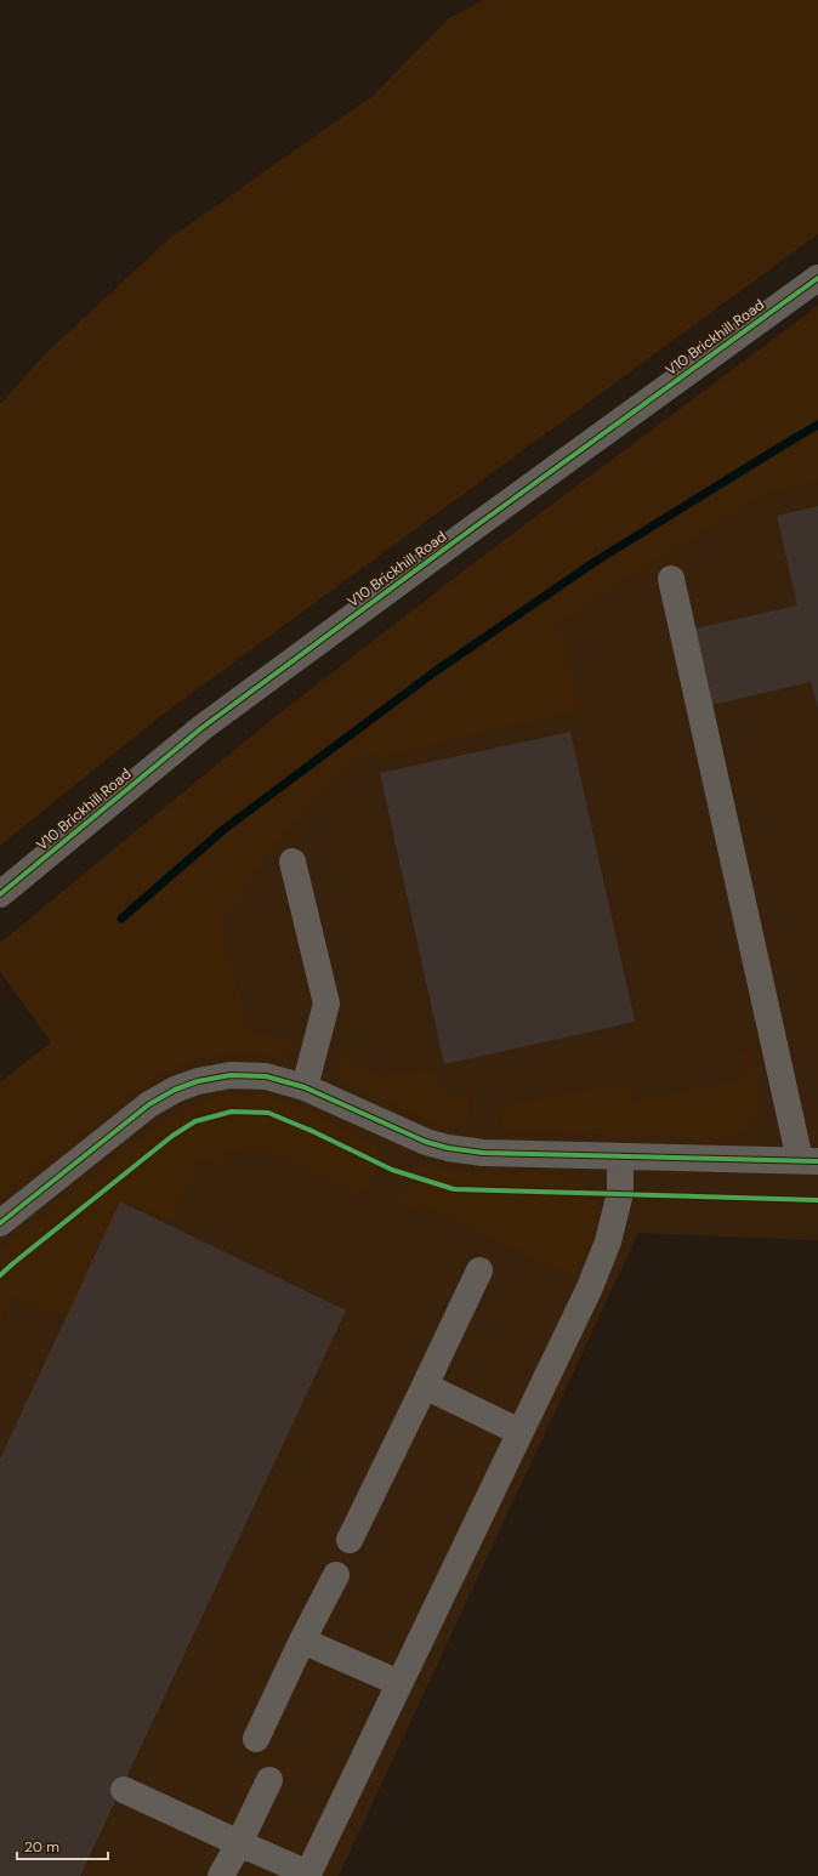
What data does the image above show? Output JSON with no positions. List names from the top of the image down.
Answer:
{
  "streets": {
    "street": ["V10 Brickhill Road"]
  },
  "scale_bar": "20 m"
}
